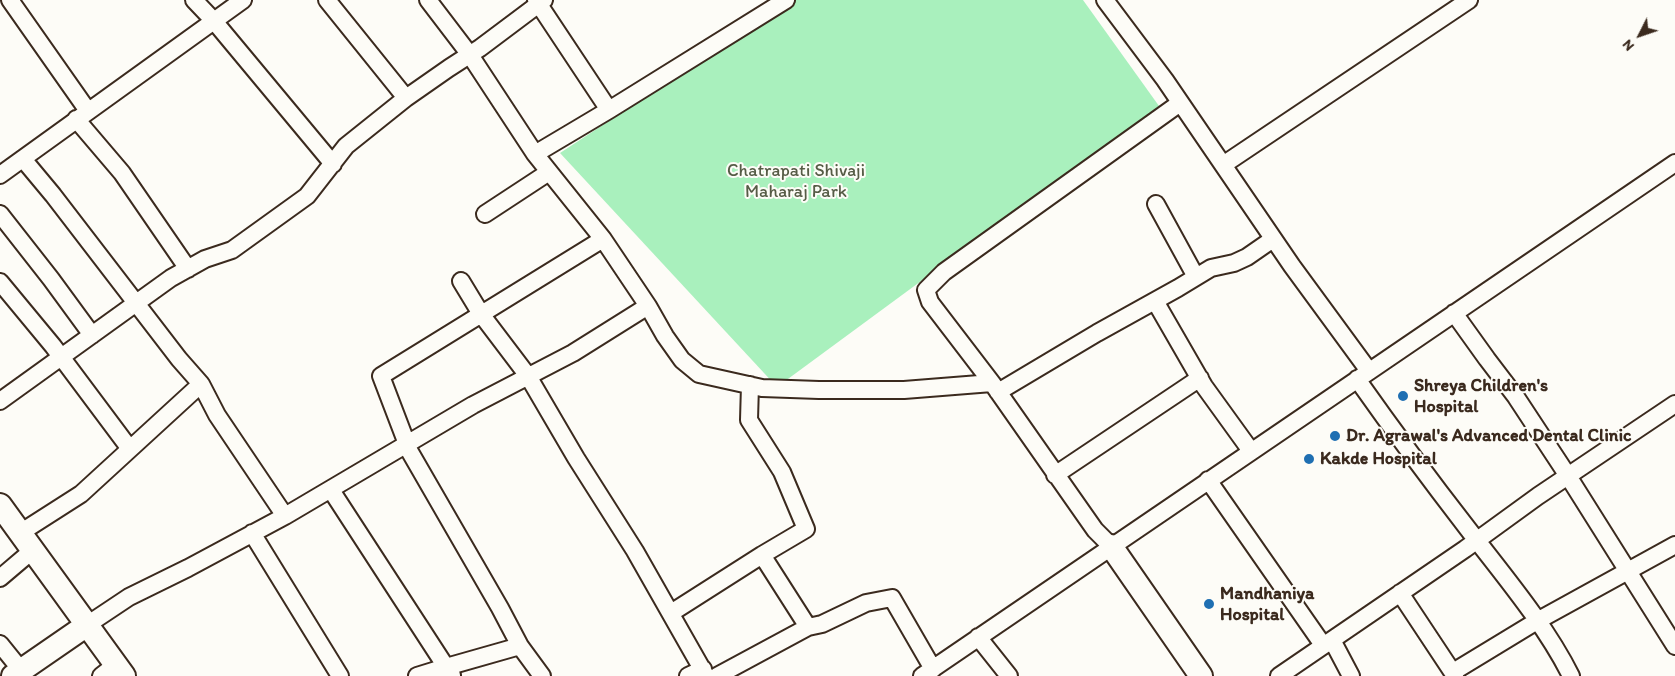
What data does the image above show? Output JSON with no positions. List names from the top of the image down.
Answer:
{
  "parks": ["Chatrapati Shivaji Maharaj Park"],
  "places": [
    "Shreya Children's Hospital",
    "Dr. Agrawal's Advanced Dental Clinic",
    "Kakde Hospital",
    "Mandhaniya Hospital"
  ],
  "north": "bottom left"
}
